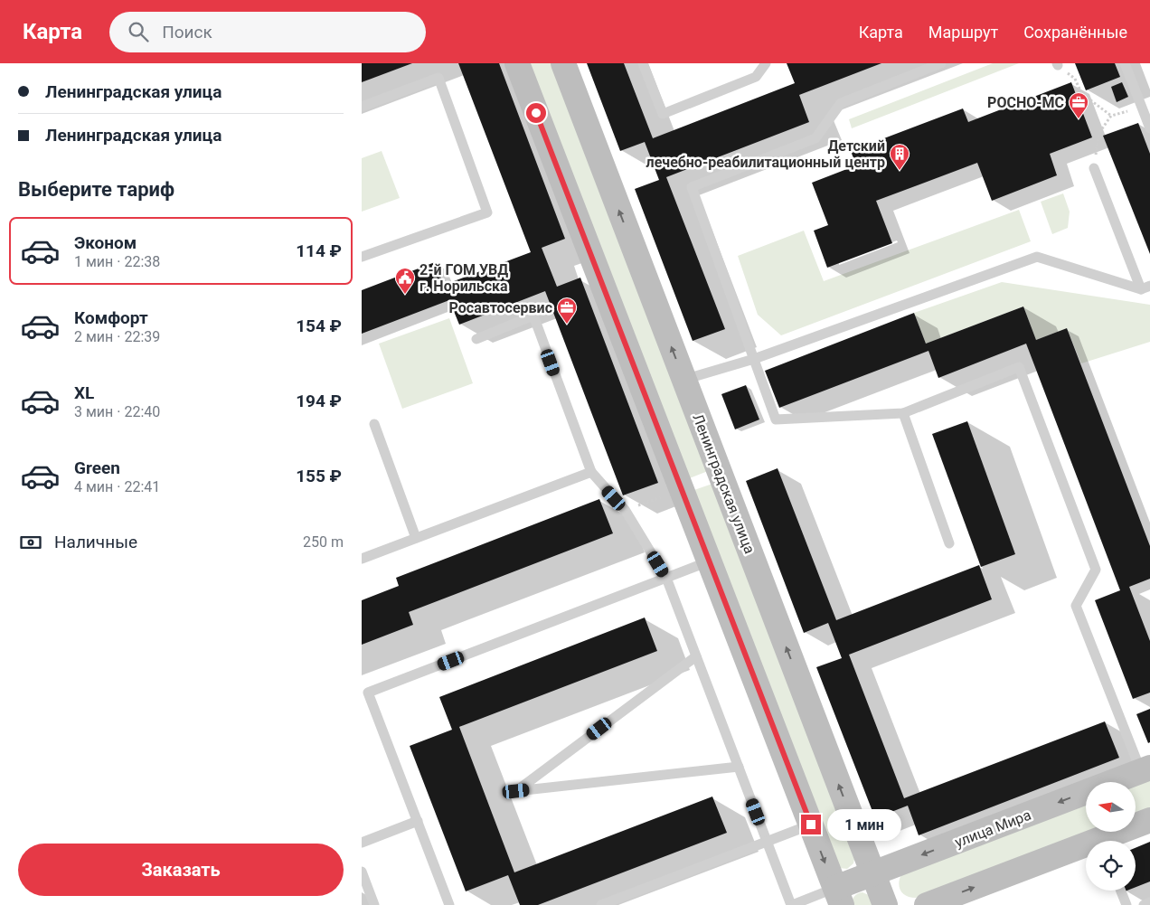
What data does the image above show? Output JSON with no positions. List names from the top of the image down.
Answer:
{
  "streets": {
    "street": ["Ленинградская улица", "улица Мира"]
  },
  "crossings": [
    ["Ленинградская улица", "улица Мира"]
  ],
  "places": {
    "office": ["РОСНО-МС", "Росавтосервис"],
    "building": ["Детский лечебно-реабилитационный центр"],
    "public building": ["2-й ГОМ УВД г. Норильска"]
  },
  "north": "left",
  "page": {
    "header": "Карта",
    "search": "Поиск",
    "nav": ["Карта", "Маршрут", "Сохранённые"],
    "banner": ["Ленинградская улица", "Ленинградская улица"],
    "heading": "Выберите тариф",
    "list": [
      {
        "name": "Эконом",
        "note": "1 мин · 22:38",
        "value": "114 ₽"
      },
      {
        "name": "Комфорт",
        "note": "2 мин · 22:39",
        "value": "154 ₽"
      },
      {
        "name": "XL",
        "note": "3 мин · 22:40",
        "value": "194 ₽"
      },
      {
        "name": "Green",
        "note": "4 мин · 22:41",
        "value": "155 ₽"
      }
    ],
    "pay": ["Наличные", "250 m"],
    "bubble": "1 мин",
    "buttons": "Заказать"
  }
}
